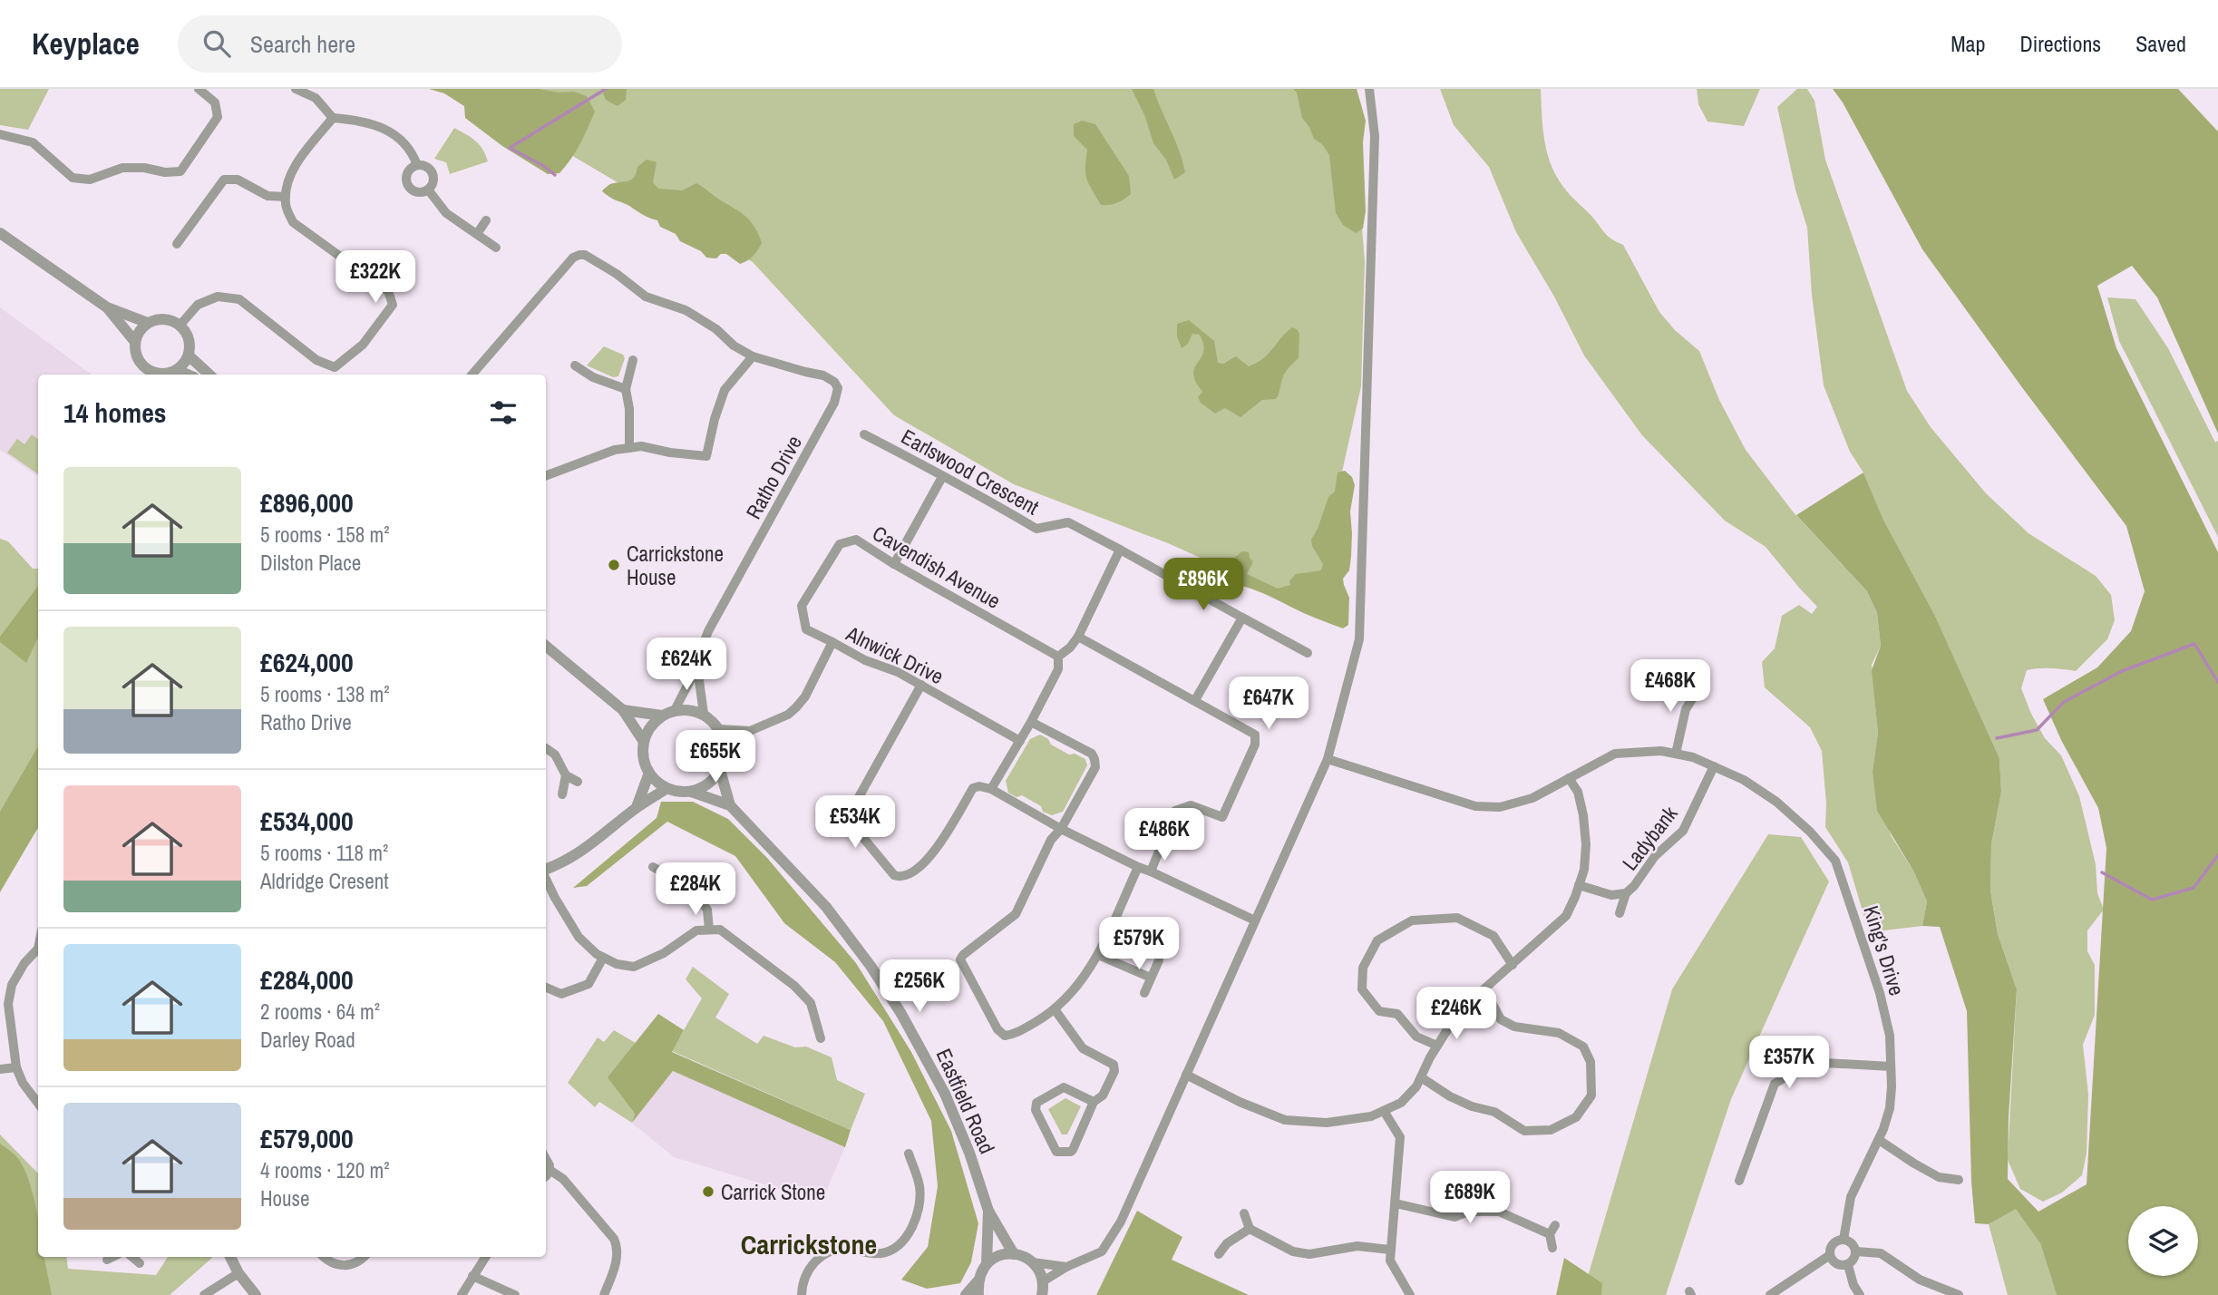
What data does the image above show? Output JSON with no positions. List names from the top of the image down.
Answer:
{
  "streets": {
    "street": [
      "Earlswood Crescent",
      "Ratho Drive",
      "Cavendish Avenue",
      "Alnwick Drive",
      "Ladybank",
      "King's Drive",
      "Eastfield Road"
    ]
  },
  "crossings": [
    ["Ratho Drive", "Eastfield Road"],
    ["Cavendish Avenue", "Alnwick Drive"],
    ["Ladybank", "King's Drive"]
  ],
  "districts": ["Carrickstone"],
  "places": ["Carrickstone House", "Carrick Stone"],
  "page": {
    "header": "Keyplace",
    "search": "Search here",
    "nav": ["Map", "Directions", "Saved"],
    "price": [
      "£322K",
      "£896K",
      "£624K",
      "£468K",
      "£647K",
      "£655K",
      "£534K",
      "£486K",
      "£284K",
      "£579K",
      "£256K",
      "£246K",
      "£357K",
      "£689K"
    ],
    "heading": "14 homes",
    "list": [
      {
        "name": "£896,000",
        "note": "5 rooms · 158 m² · Dilston Place"
      },
      {
        "name": "£624,000",
        "note": "5 rooms · 138 m² · Ratho Drive"
      },
      {
        "name": "£534,000",
        "note": "5 rooms · 118 m² · Aldridge Cresent"
      },
      {
        "name": "£284,000",
        "note": "2 rooms · 64 m² · Darley Road"
      },
      {
        "name": "£579,000",
        "note": "4 rooms · 120 m² · House"
      }
    ]
  }
}
